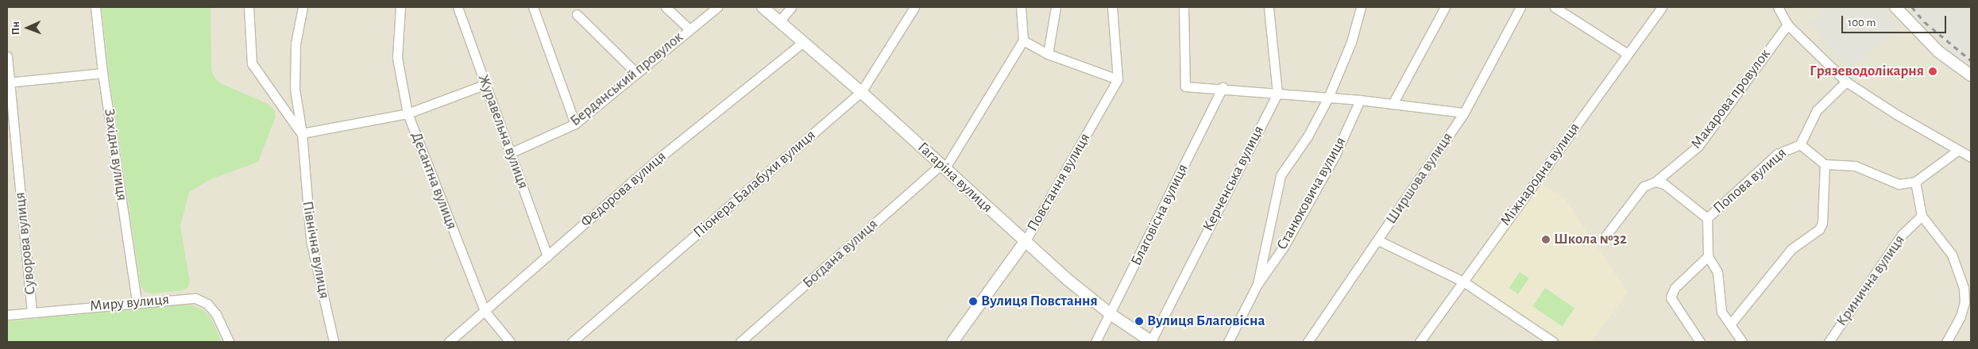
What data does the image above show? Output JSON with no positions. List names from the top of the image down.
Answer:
{
  "streets": {
    "street": [
      "Бердянський провулок",
      "Макарова провулок",
      "Журавельна вулиця",
      "Західна вулиця",
      "Міжнародна вулиця",
      "Гагаріна вулиця",
      "Керченська вулиця",
      "Ширшова вулиця",
      "Десантна вулиця",
      "Попова вулиця",
      "Повстання вулиця",
      "Піонера Балабухи вулиця",
      "Федорова вулиця",
      "Станюковича вулиця",
      "Благовісна вулиця",
      "Суворова вулиця",
      "Північна вулиця",
      "Богдана вулиця",
      "Кринична вулиця",
      "Миру вулиця"
    ]
  },
  "crossings": [
    ["Бердянський провулок", "Журавельна вулиця"],
    ["Журавельна вулиця", "Федорова вулиця"],
    ["Західна вулиця", "Миру вулиця"],
    ["Гагаріна вулиця", "Керченська вулиця"],
    ["Гагаріна вулиця", "Повстання вулиця"],
    ["Гагаріна вулиця", "Піонера Балабухи вулиця"],
    ["Гагаріна вулиця", "Федорова вулиця"],
    ["Гагаріна вулиця", "Благовісна вулиця"],
    ["Гагаріна вулиця", "Богдана вулиця"],
    ["Десантна вулиця", "Федорова вулиця"],
    ["Суворова вулиця", "Миру вулиця"]
  ],
  "places": [
    "Грязеводолікарня",
    "Школа №32",
    "Вулиця Повстання",
    "Вулиця Благовісна"
  ],
  "scale_bar": "100 m",
  "north": "left"
}
